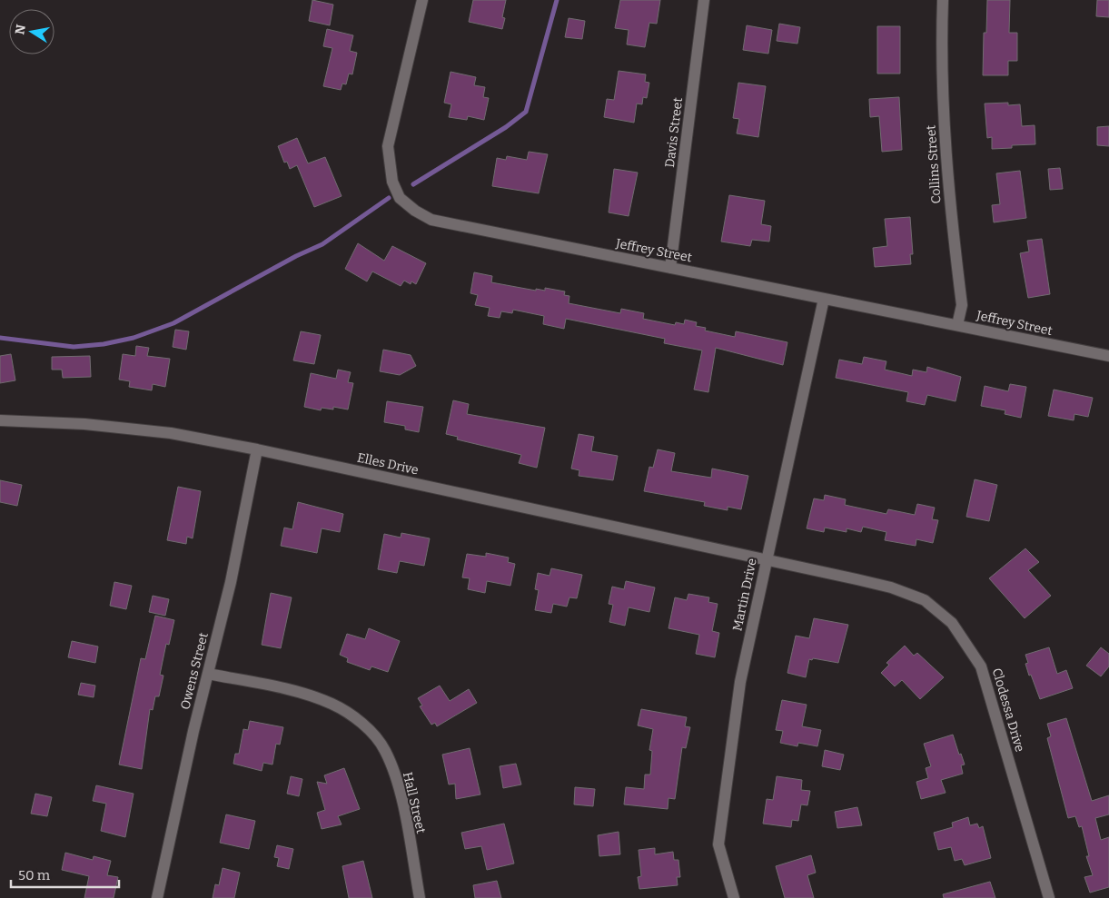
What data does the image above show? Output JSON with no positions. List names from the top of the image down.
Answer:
{
  "streets": {
    "street": [
      "Davis Street",
      "Collins Street",
      "Jeffrey Street",
      "Elles Drive",
      "Martin Drive",
      "Owens Street",
      "Clodessa Drive",
      "Hall Street"
    ]
  },
  "crossings": [
    ["Davis Street", "Jeffrey Street"],
    ["Collins Street", "Jeffrey Street"],
    ["Jeffrey Street", "Martin Drive"],
    ["Elles Drive", "Martin Drive"],
    ["Elles Drive", "Owens Street"],
    ["Elles Drive", "Clodessa Drive"],
    ["Martin Drive", "Clodessa Drive"],
    ["Owens Street", "Hall Street"]
  ],
  "scale_bar": "50 m",
  "north": "left"
}
